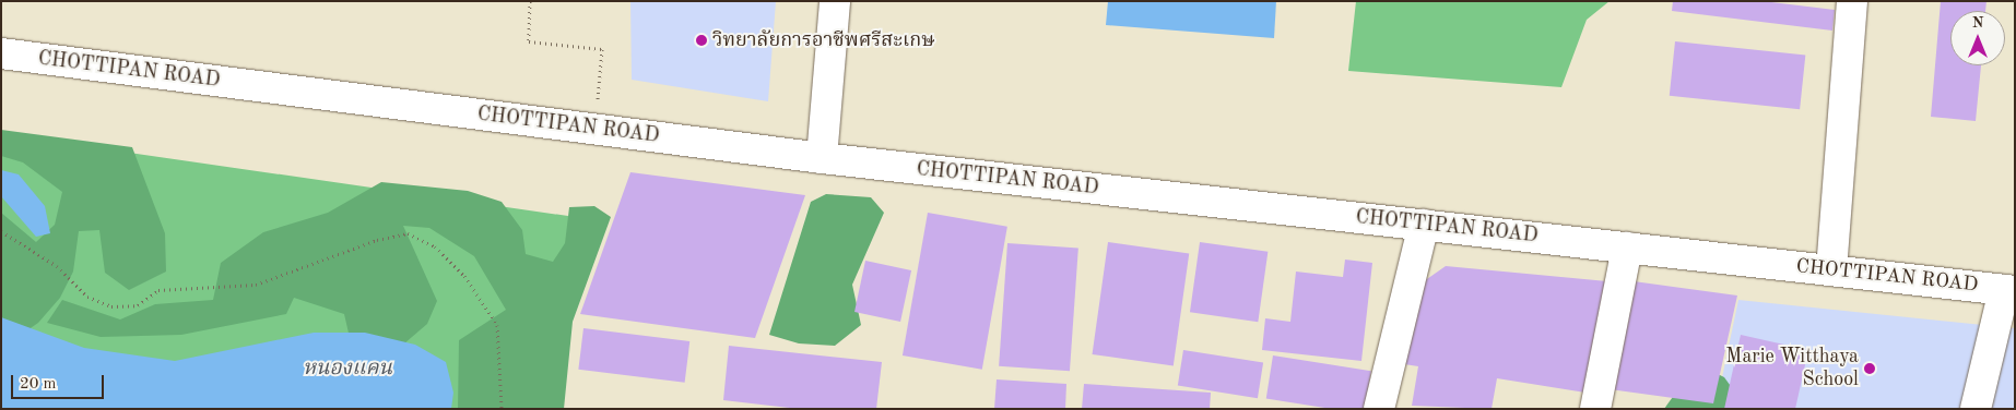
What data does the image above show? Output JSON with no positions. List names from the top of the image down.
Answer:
{
  "streets": {
    "street": ["CHOTTIPAN ROAD"]
  },
  "water": ["หนองแคน"],
  "places": ["วิทยาลัยการอาชีพศรีสะเกษ", "Marie Witthaya School"],
  "scale_bar": "20 m",
  "north": "top"
}
